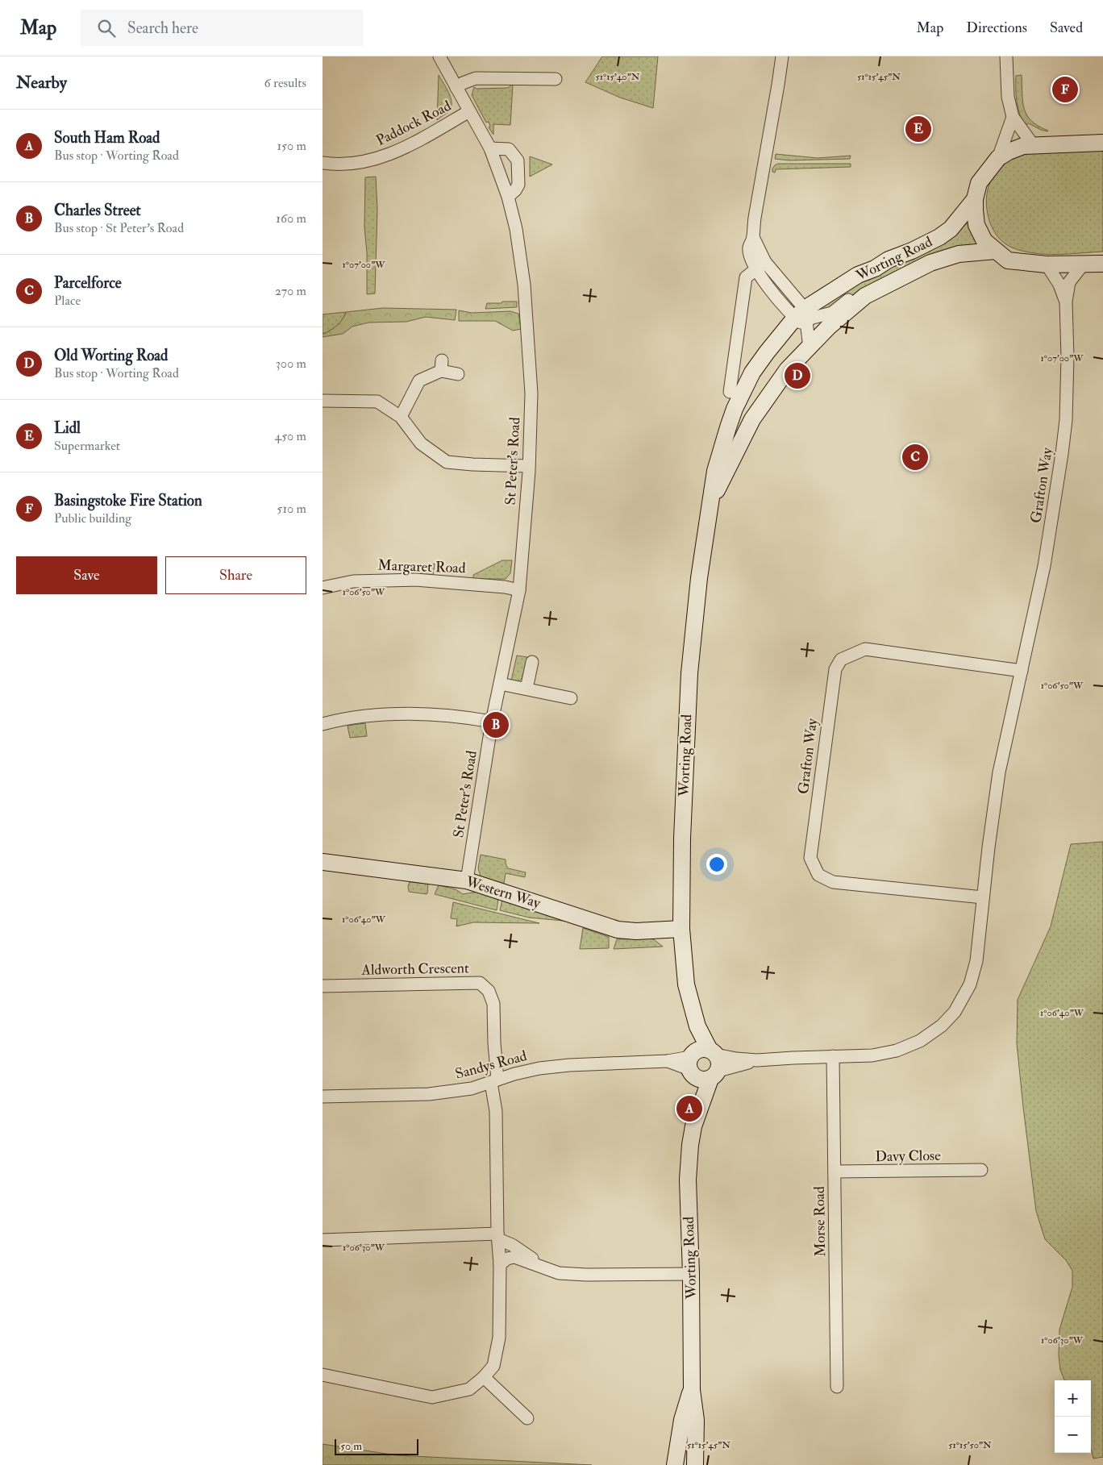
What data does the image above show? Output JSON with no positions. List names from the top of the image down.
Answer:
{
  "streets": {
    "street": [
      "Paddock Road",
      "Worting Road",
      "St Peter's Road",
      "Grafton Way",
      "Margaret Road",
      "Western Way",
      "Aldworth Crescent",
      "Sandys Road",
      "Davy Close",
      "Morse Road"
    ]
  },
  "crossings": [
    ["Paddock Road", "St Peter's Road"],
    ["Worting Road", "Grafton Way"],
    ["Worting Road", "Western Way"],
    ["Worting Road", "Sandys Road"],
    ["St Peter's Road", "Margaret Road"],
    ["St Peter's Road", "Western Way"],
    ["Grafton Way", "Sandys Road"],
    ["Grafton Way", "Morse Road"],
    ["Aldworth Crescent", "Sandys Road"],
    ["Davy Close", "Morse Road"]
  ],
  "scale_bar": "50 m",
  "page": {
    "header": "Map",
    "search": "Search here",
    "nav": ["Map", "Directions", "Saved"],
    "heading": ["Nearby", "6 results"],
    "pins": [
      "F",
      "E",
      "D",
      "C",
      "B",
      "A"
    ],
    "list": [
      {
        "mark": "A",
        "name": "South Ham Road",
        "note": "Bus stop · Worting Road",
        "value": "150 m"
      },
      {
        "mark": "B",
        "name": "Charles Street",
        "note": "Bus stop · St Peter's Road",
        "value": "160 m"
      },
      {
        "mark": "C",
        "name": "Parcelforce",
        "note": "Place",
        "value": "270 m"
      },
      {
        "mark": "D",
        "name": "Old Worting Road",
        "note": "Bus stop · Worting Road",
        "value": "300 m"
      },
      {
        "mark": "E",
        "name": "Lidl",
        "note": "Supermarket",
        "value": "450 m"
      },
      {
        "mark": "F",
        "name": "Basingstoke Fire Station",
        "note": "Public building",
        "value": "510 m"
      }
    ],
    "buttons": ["Save", "Share"],
    "map_buttons": ["+", "−"],
    "scale": "50 m"
  },
  "coordinates": [
    "51°15'40\"N",
    "51°15'45\"N",
    "1°07'00\"W",
    "1°06'50\"W",
    "1°06'40\"W",
    "1°06'30\"W",
    "51°15'50\"N"
  ]
}
